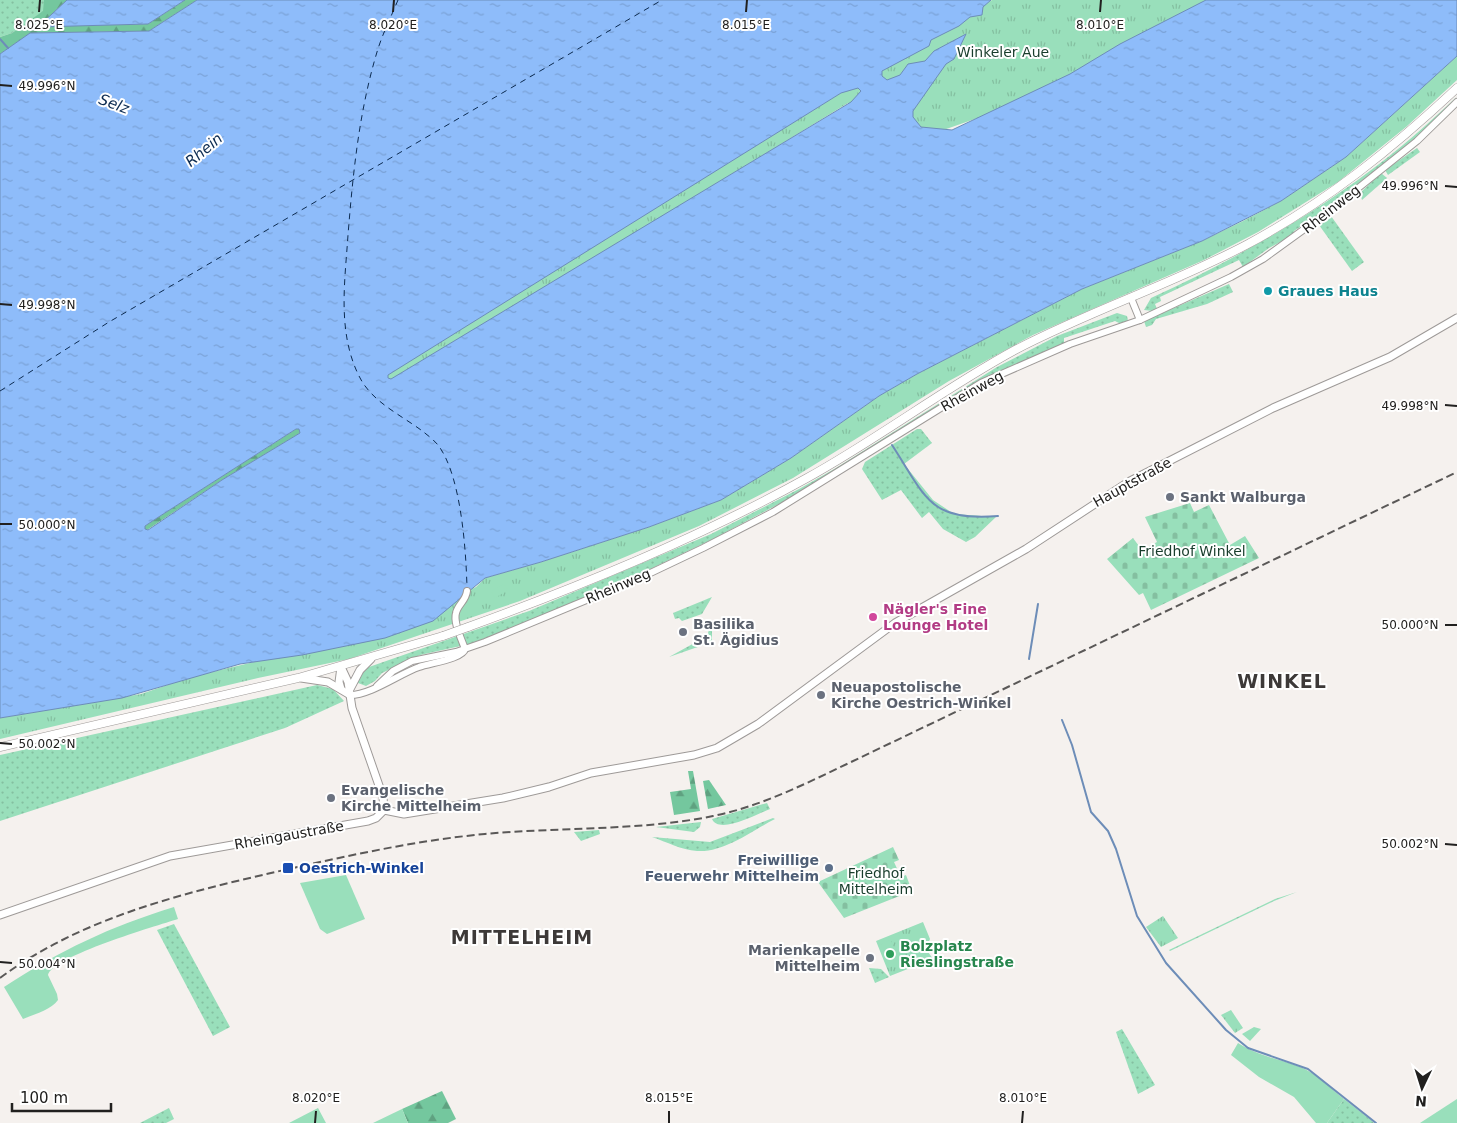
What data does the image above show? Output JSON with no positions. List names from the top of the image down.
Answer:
{
  "streets": {
    "main road": ["Hauptstraße", "Rheingaustraße"],
    "street": ["Rheinweg"]
  },
  "crossings": [
    ["Hauptstraße", "Rheingaustraße"]
  ],
  "districts": ["WINKEL", "MITTELHEIM"],
  "water": ["Selz", "Rhein"],
  "parks": ["Winkeler Aue", "Friedhof Winkel", "Friedhof Mittelheim"],
  "places": {
    "other": [
      "Graues Haus",
      "Sankt Walburga",
      "Nägler's Fine Lounge Hotel",
      "Basilika St. Ägidius",
      "Neuapostolische Kirche Oestrich-Winkel",
      "Evangelische Kirche Mittelheim",
      "Freiwillige Feuerwehr Mittelheim",
      "Bolzplatz Rieslingstraße",
      "Marienkapelle Mittelheim"
    ],
    "transit": ["Oestrich-Winkel"]
  },
  "scale_bar": "100 m",
  "north": "bottom",
  "coordinates": [
    "8.025°E",
    "8.020°E",
    "8.015°E",
    "8.010°E",
    "49.996°N",
    "49.998°N",
    "50.000°N",
    "50.002°N",
    "50.004°N"
  ]
}
